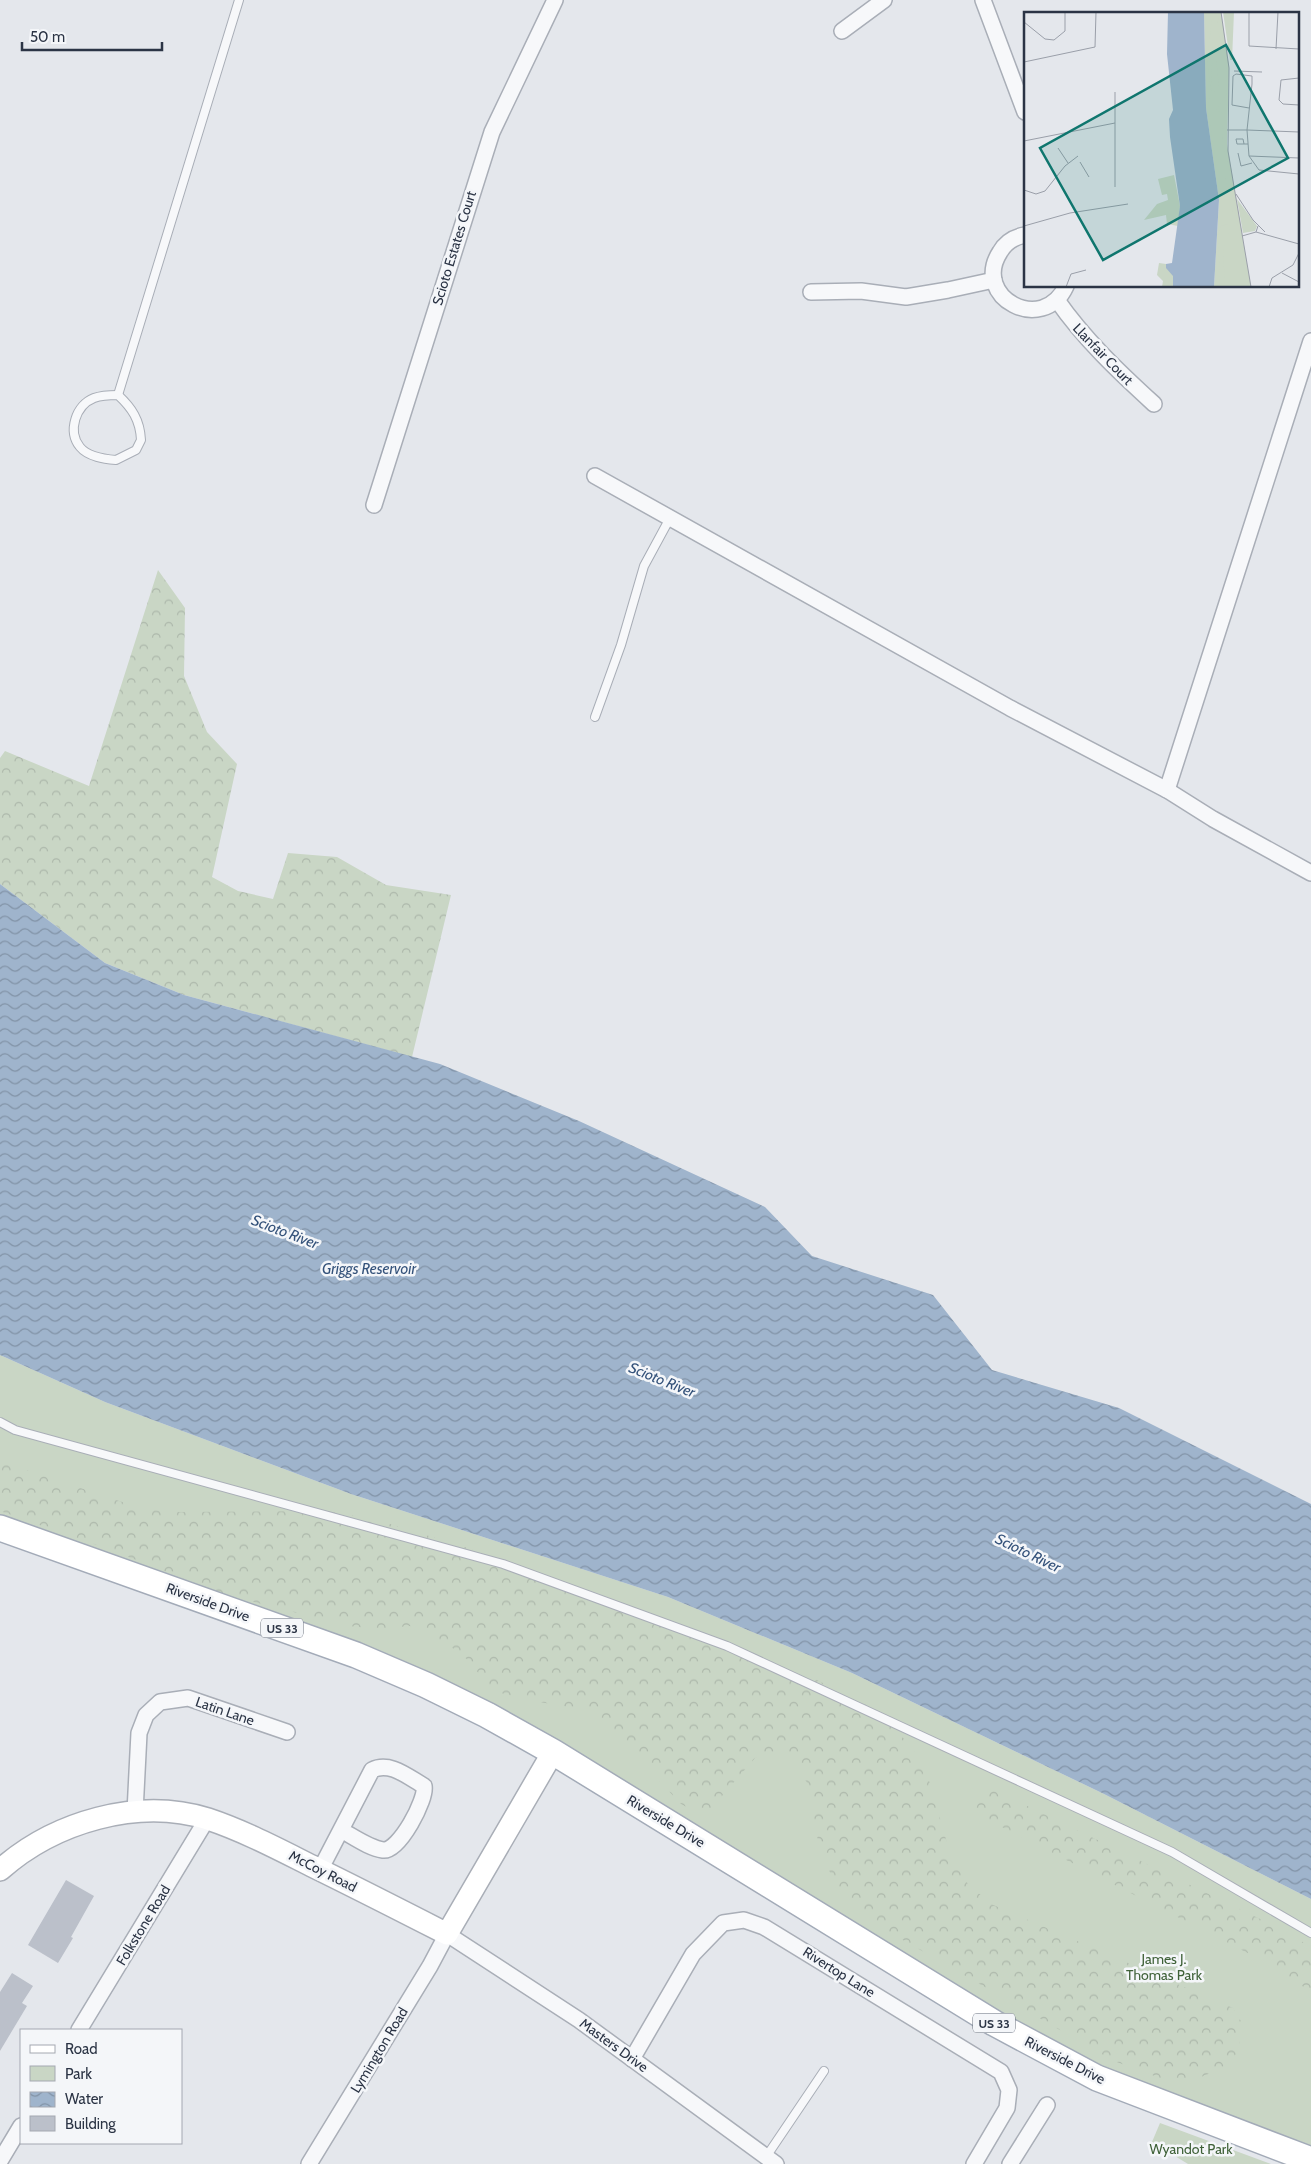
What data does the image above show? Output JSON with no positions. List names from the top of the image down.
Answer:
{
  "streets": {
    "main road": ["Riverside Drive", "US 33", "McCoy Road"],
    "street": [
      "Scioto Estates Court",
      "Llanfair Court",
      "Latin Lane",
      "Folkstone Road",
      "Rivertop Lane",
      "Masters Drive",
      "Lymington Road"
    ]
  },
  "crossings": [
    ["Latin Lane", "McCoy Road"],
    ["McCoy Road", "Folkstone Road"],
    ["McCoy Road", "Masters Drive"],
    ["McCoy Road", "Lymington Road"],
    ["Rivertop Lane", "Masters Drive"],
    ["Masters Drive", "Lymington Road"]
  ],
  "water": ["Scioto River", "Griggs Reservoir"],
  "parks": ["James J. Thomas Park", "Wyandot Park"],
  "legend": [
    "Road",
    "Park",
    "Water",
    "Building"
  ],
  "scale_bar": "50 m"
}
